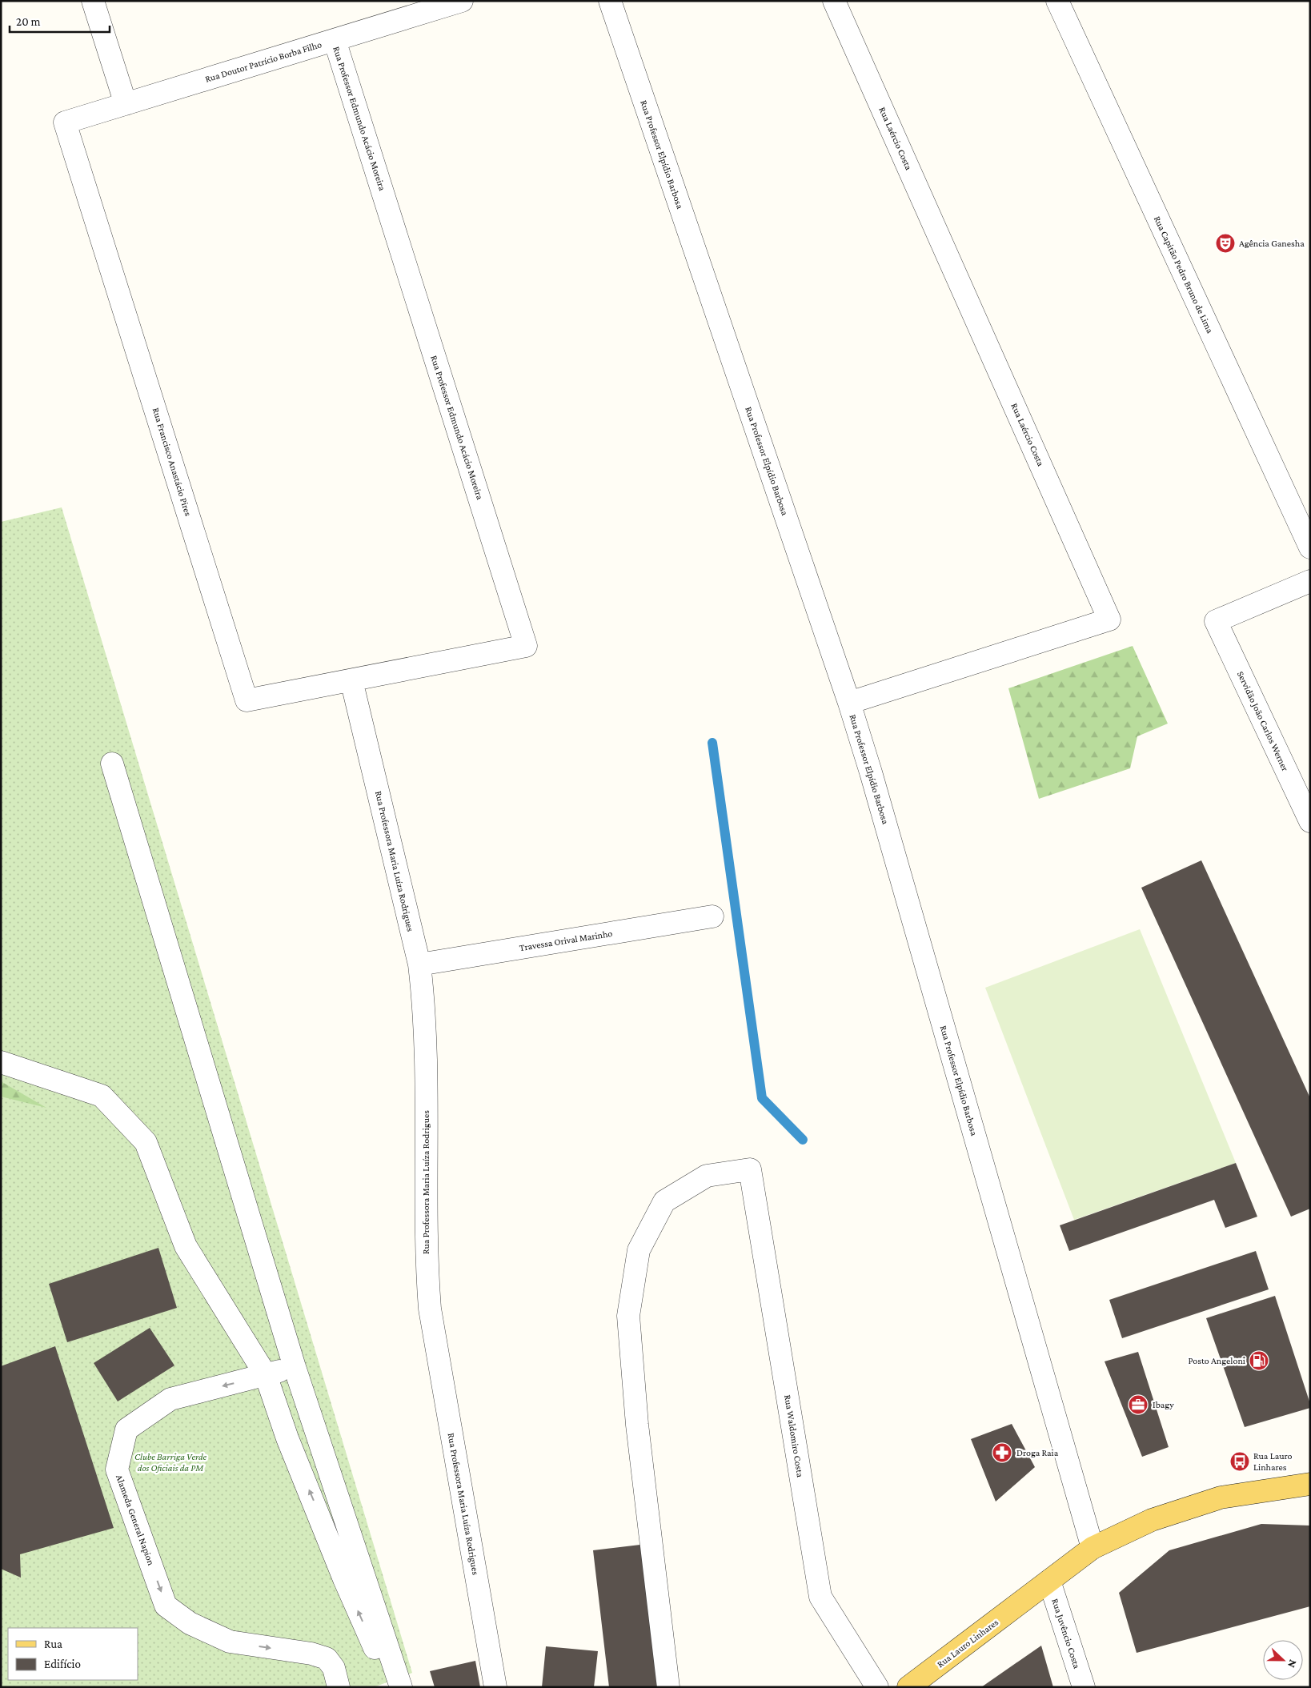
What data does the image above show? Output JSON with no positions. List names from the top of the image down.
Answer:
{
  "streets": {
    "main road": ["Rua Lauro Linhares"],
    "street": [
      "Rua Doutor Patrício Borba Filho",
      "Rua Professor Edmundo Acácio Moreira",
      "Rua Laércio Costa",
      "Rua Professor Elpídio Barbosa",
      "Rua Capitão Pedro Bruno de Lima",
      "Rua Francisco Anastácio Pires",
      "Servidão João Carlos Werner",
      "Rua Professora Maria Luíza Rodrigues",
      "Travessa Orival Marinho",
      "Rua Waldomiro Costa",
      "Alameda General Napion",
      "Rua Juvêncio Costa"
    ]
  },
  "crossings": [
    ["Rua Doutor Patrício Borba Filho", "Rua Professor Edmundo Acácio Moreira"],
    ["Rua Doutor Patrício Borba Filho", "Rua Francisco Anastácio Pires"],
    ["Rua Professor Edmundo Acácio Moreira", "Rua Francisco Anastácio Pires"],
    ["Rua Professor Edmundo Acácio Moreira", "Rua Professora Maria Luíza Rodrigues"],
    ["Rua Laércio Costa", "Rua Professor Elpídio Barbosa"],
    ["Rua Professor Elpídio Barbosa", "Rua Lauro Linhares"],
    ["Rua Francisco Anastácio Pires", "Rua Professora Maria Luíza Rodrigues"],
    ["Rua Professora Maria Luíza Rodrigues", "Travessa Orival Marinho"],
    ["Rua Juvêncio Costa", "Rua Lauro Linhares"]
  ],
  "parks": ["Clube Barriga Verde dos Oficiais da PM"],
  "places": {
    "theatre": ["Agência Ganesha"],
    "fuel station": ["Posto Angeloni"],
    "office": ["Ibagy"],
    "pharmacy": ["Droga Raia"],
    "bus stop": ["Rua Lauro Linhares"]
  },
  "legend": ["Rua", "Edifício"],
  "scale_bar": "20 m",
  "north": "right"
}
